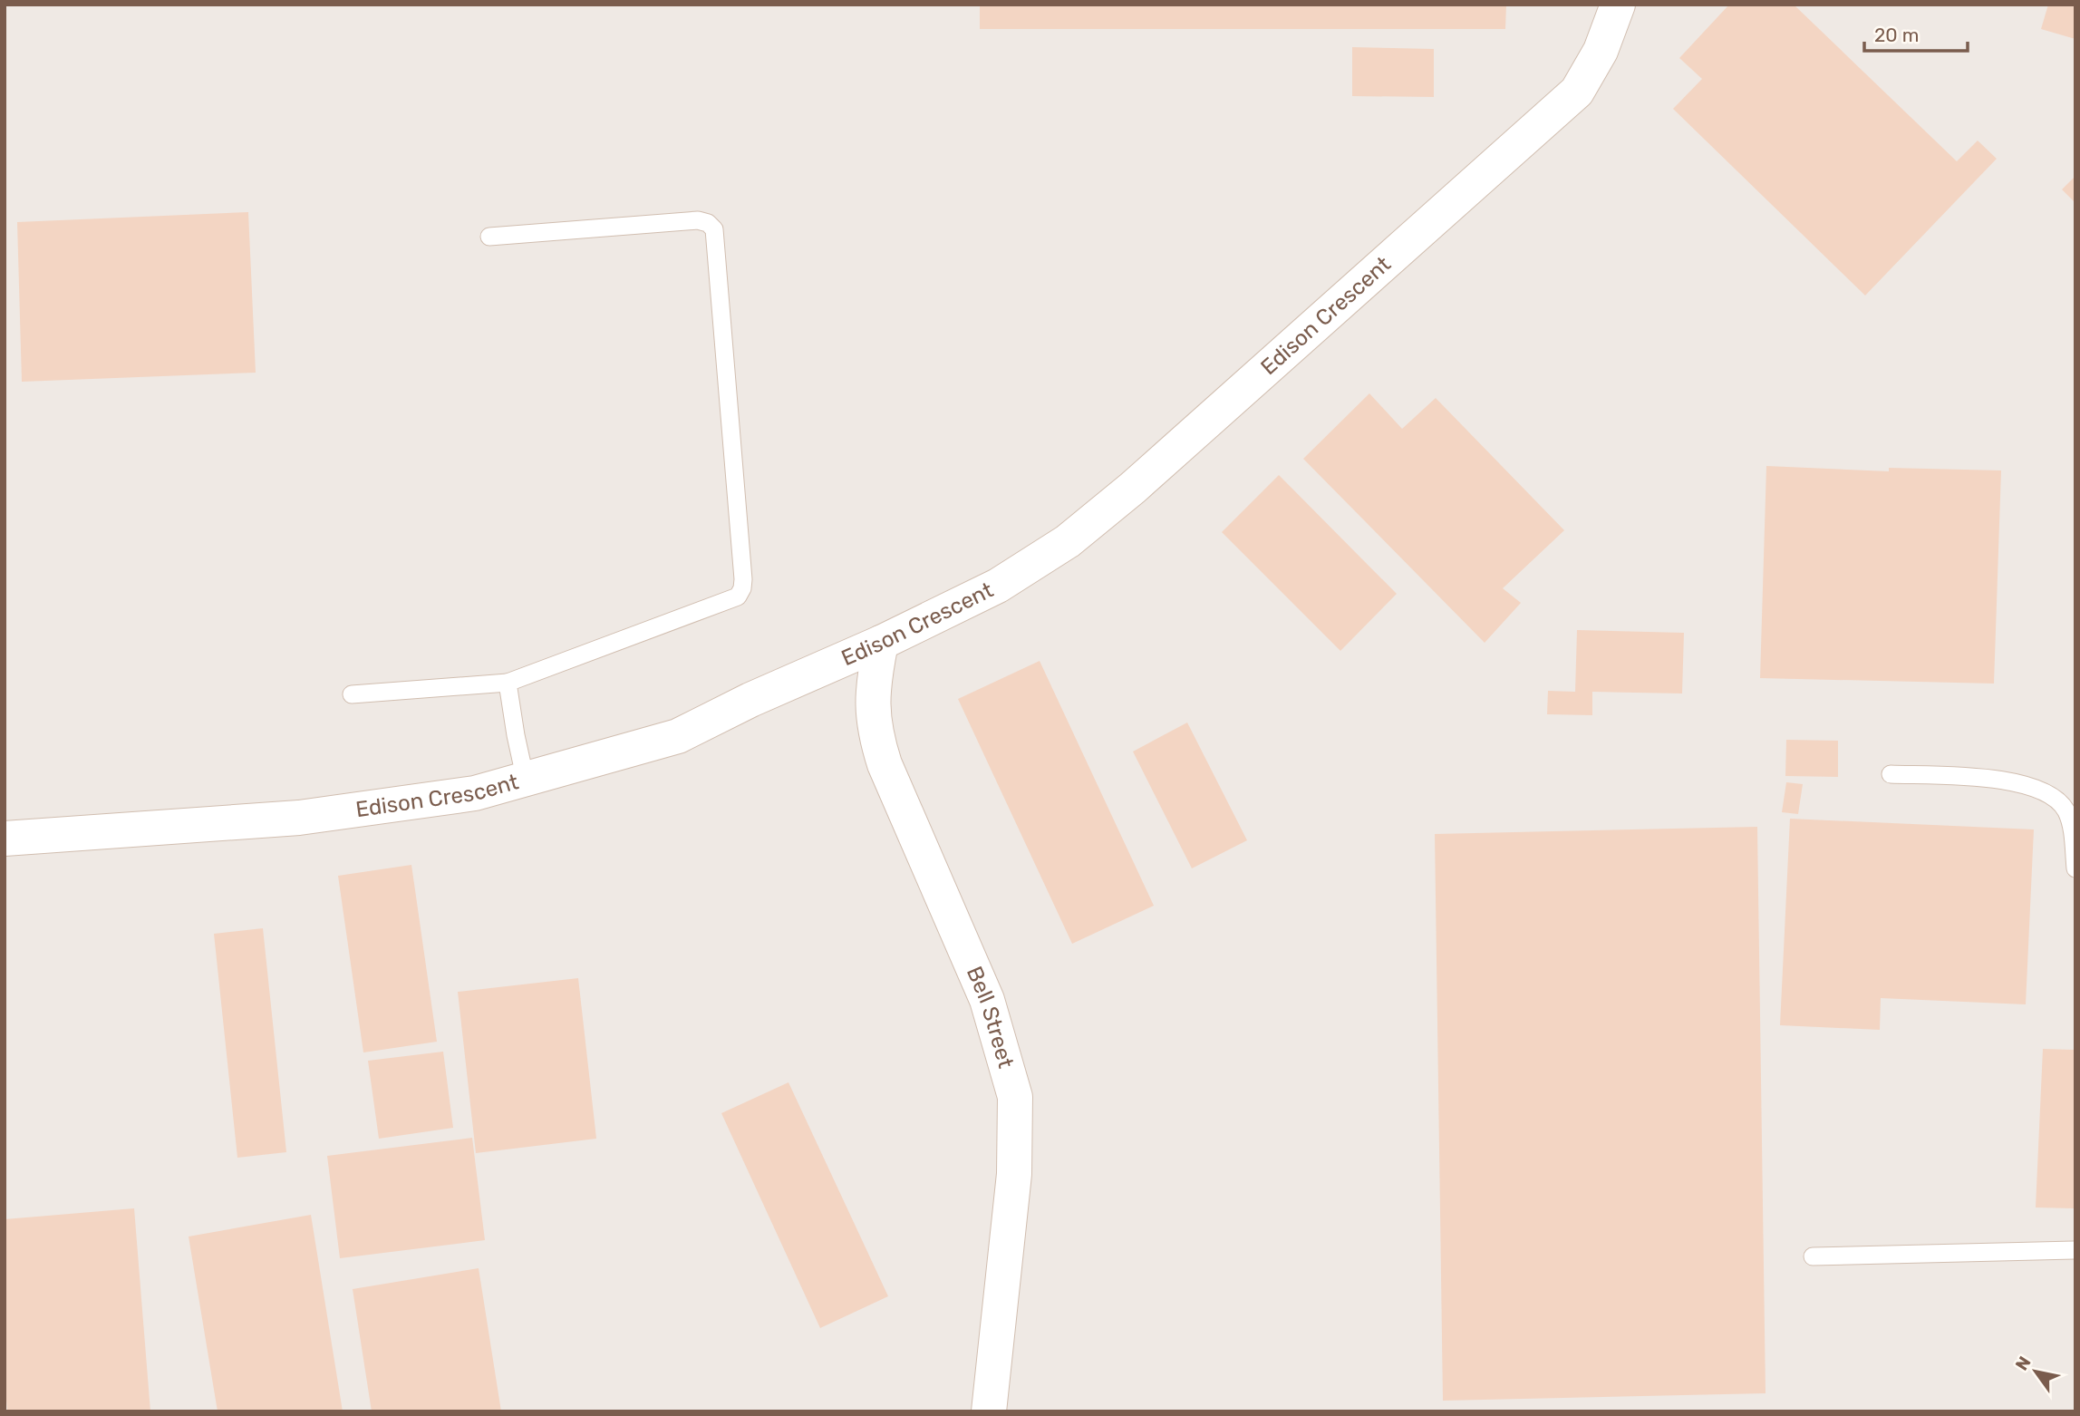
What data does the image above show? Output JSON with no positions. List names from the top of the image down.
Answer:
{
  "streets": {
    "street": ["Edison Crescent", "Bell Street"]
  },
  "crossings": [
    ["Edison Crescent", "Bell Street"]
  ],
  "scale_bar": "20 m",
  "north": "top left"
}
